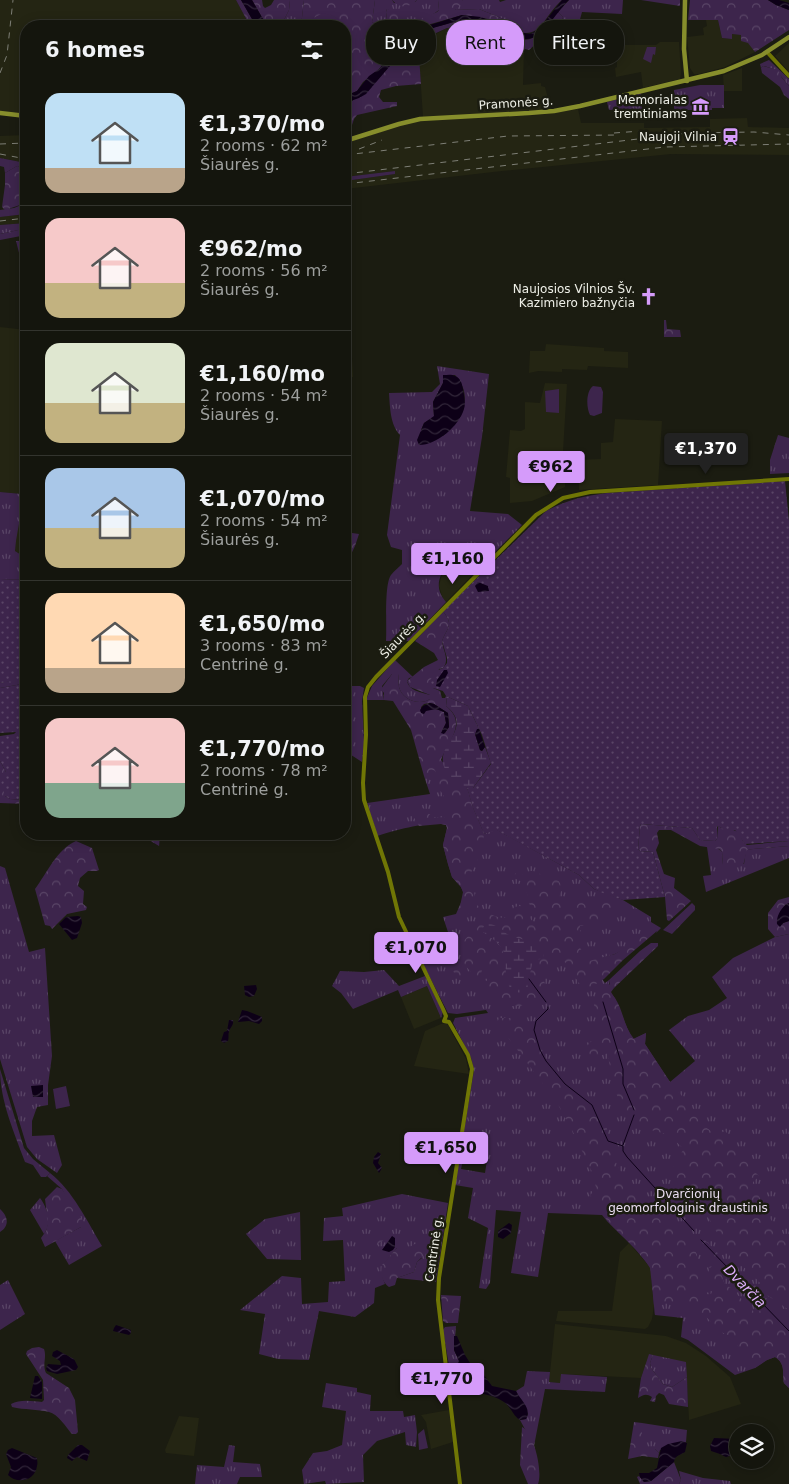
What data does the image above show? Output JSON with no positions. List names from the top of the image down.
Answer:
{
  "streets": {
    "main road": ["Pramonės g.", "Šiaurės g.", "Centrinė g."]
  },
  "crossings": [
    ["Šiaurės g.", "Centrinė g."]
  ],
  "water": ["Dvarčia"],
  "parks": ["Dvarčionių geomorfologinis draustinis"],
  "places": {
    "museum": ["Memorialas tremtiniams"],
    "station": ["Naujoji Vilnia"],
    "church": ["Naujosios Vilnios Šv. Kazimiero bažnyčia"]
  },
  "page": {
    "chip": ["Buy", "Rent", "Filters"],
    "heading": "6 homes",
    "list": [
      {
        "name": "€1,370/mo",
        "note": "2 rooms · 62 m² · Šiaurės g."
      },
      {
        "name": "€962/mo",
        "note": "2 rooms · 56 m² · Šiaurės g."
      },
      {
        "name": "€1,160/mo",
        "note": "2 rooms · 54 m² · Šiaurės g."
      },
      {
        "name": "€1,070/mo",
        "note": "2 rooms · 54 m² · Šiaurės g."
      },
      {
        "name": "€1,650/mo",
        "note": "3 rooms · 83 m² · Centrinė g."
      },
      {
        "name": "€1,770/mo",
        "note": "2 rooms · 78 m² · Centrinė g."
      }
    ],
    "price": [
      "€1,370",
      "€962",
      "€1,160",
      "€1,070",
      "€1,650",
      "€1,770"
    ]
  }
}
